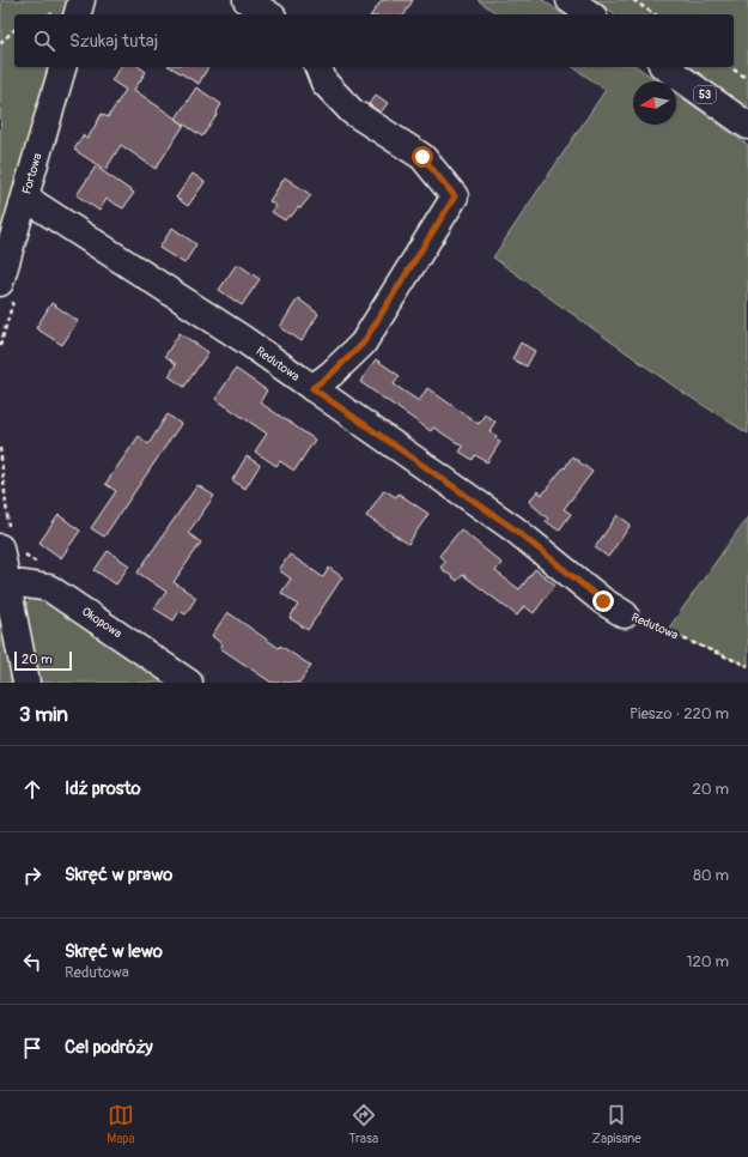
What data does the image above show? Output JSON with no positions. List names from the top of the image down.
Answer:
{
  "streets": {
    "street": [
      "53",
      "Fortowa",
      "Redutowa",
      "Okopowa"
    ]
  },
  "crossings": [
    ["Fortowa", "Redutowa"]
  ],
  "scale_bar": "20 m",
  "north": "left",
  "page": {
    "search": "Szukaj tutaj",
    "scale": "20 m",
    "heading": ["3 min", "Pieszo · 220 m"],
    "list": [
      ["Idź prosto", "20 m"],
      ["Skręć w prawo", "80 m"],
      ["Skręć w lewo", "Redutowa", "120 m"],
      "Cel podróży"
    ],
    "nav": ["Mapa", "Trasa", "Zapisane"]
  }
}
